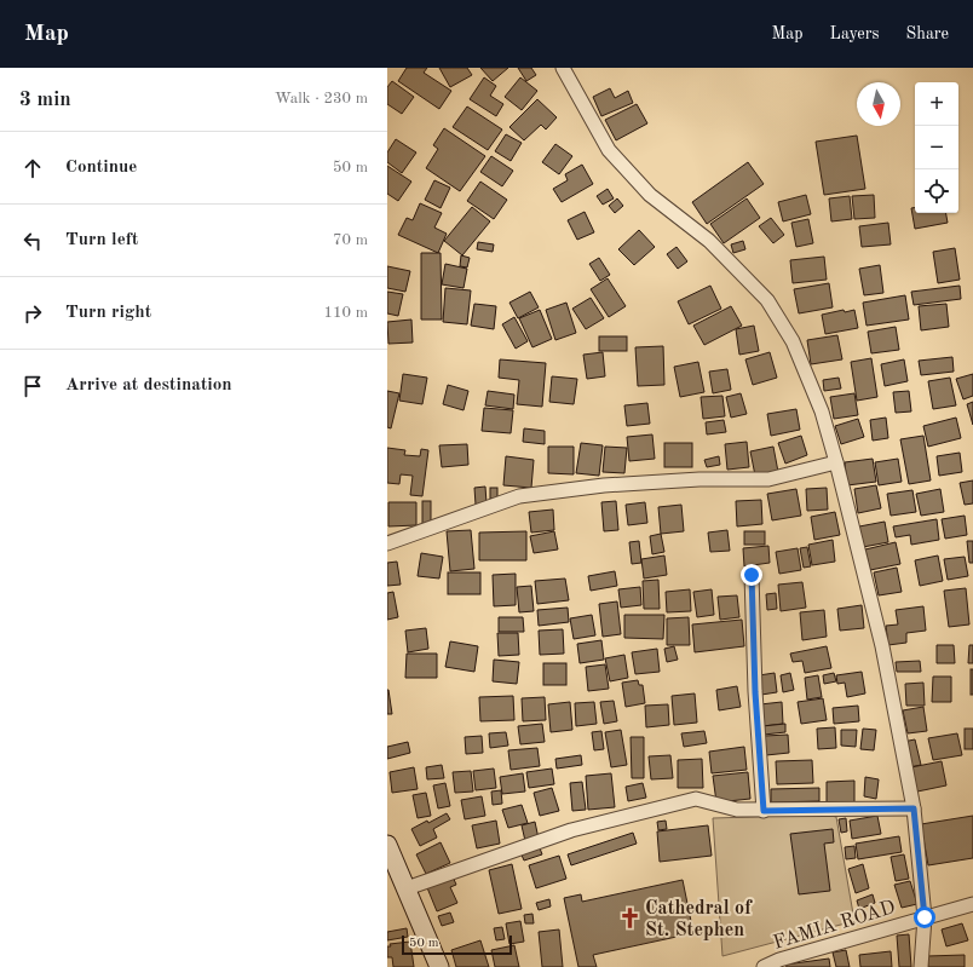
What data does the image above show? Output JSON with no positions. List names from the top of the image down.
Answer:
{
  "streets": {
    "street": ["FAMIA ROAD"]
  },
  "places": {
    "church": ["Cathedral of St. Stephen"]
  },
  "scale_bar": "50 m",
  "north": "bottom",
  "page": {
    "header": "Map",
    "nav": ["Map", "Layers", "Share"],
    "heading": ["3 min", "Walk · 230 m"],
    "map_buttons": ["+", "−"],
    "list": [
      ["Continue", "50 m"],
      ["Turn left", "70 m"],
      ["Turn right", "110 m"],
      "Arrive at destination"
    ],
    "scale": "50 m"
  }
}
